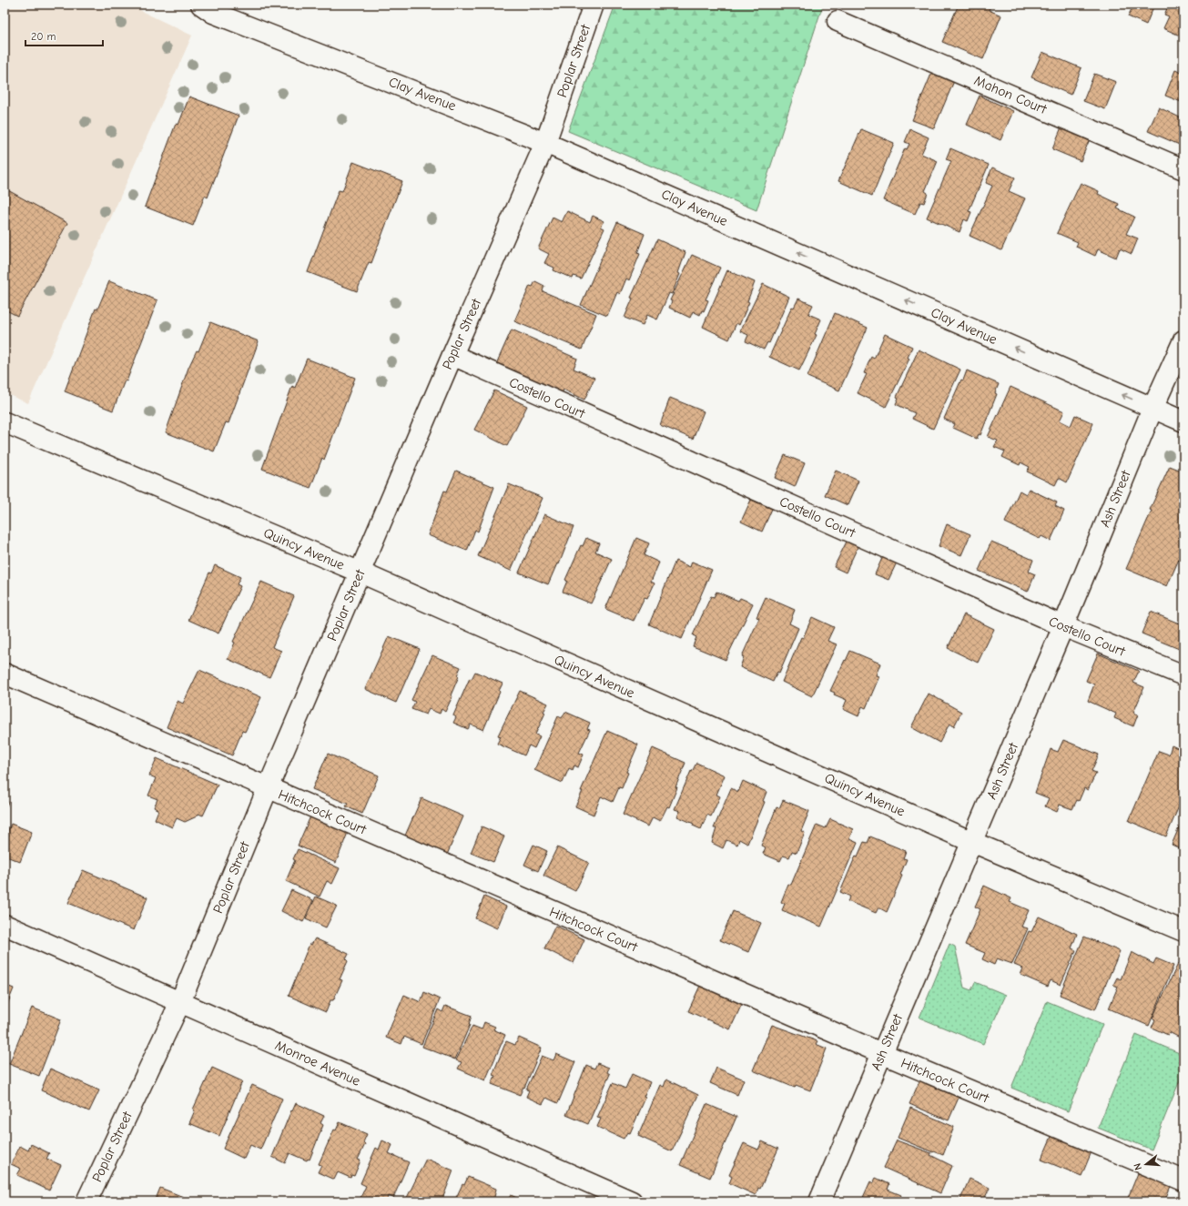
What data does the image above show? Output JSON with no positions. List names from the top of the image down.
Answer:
{
  "streets": {
    "street": [
      "Poplar Street",
      "Clay Avenue",
      "Mahon Court",
      "Costello Court",
      "Ash Street",
      "Quincy Avenue",
      "Hitchcock Court",
      "Monroe Avenue"
    ]
  },
  "crossings": [
    ["Poplar Street", "Clay Avenue"],
    ["Poplar Street", "Costello Court"],
    ["Poplar Street", "Quincy Avenue"],
    ["Poplar Street", "Hitchcock Court"],
    ["Poplar Street", "Monroe Avenue"],
    ["Clay Avenue", "Ash Street"],
    ["Costello Court", "Ash Street"],
    ["Ash Street", "Quincy Avenue"],
    ["Ash Street", "Hitchcock Court"]
  ],
  "one_way": ["Clay Avenue"],
  "scale_bar": "20 m",
  "north": "left"
}
